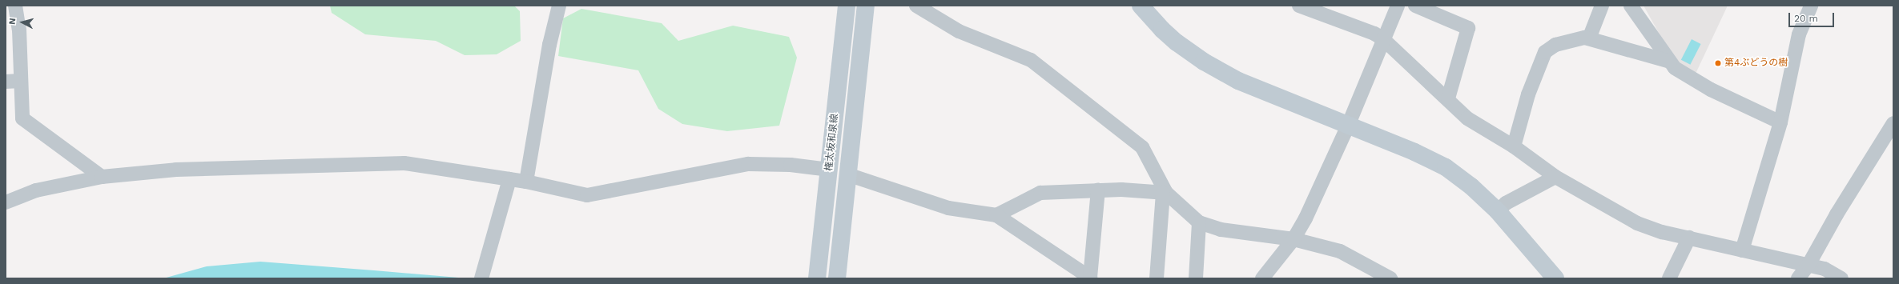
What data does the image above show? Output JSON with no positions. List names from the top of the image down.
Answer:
{
  "streets": {
    "street": ["権太坂和泉線"]
  },
  "places": ["第4ぶどうの樹"],
  "scale_bar": "20 m",
  "north": "left"
}
